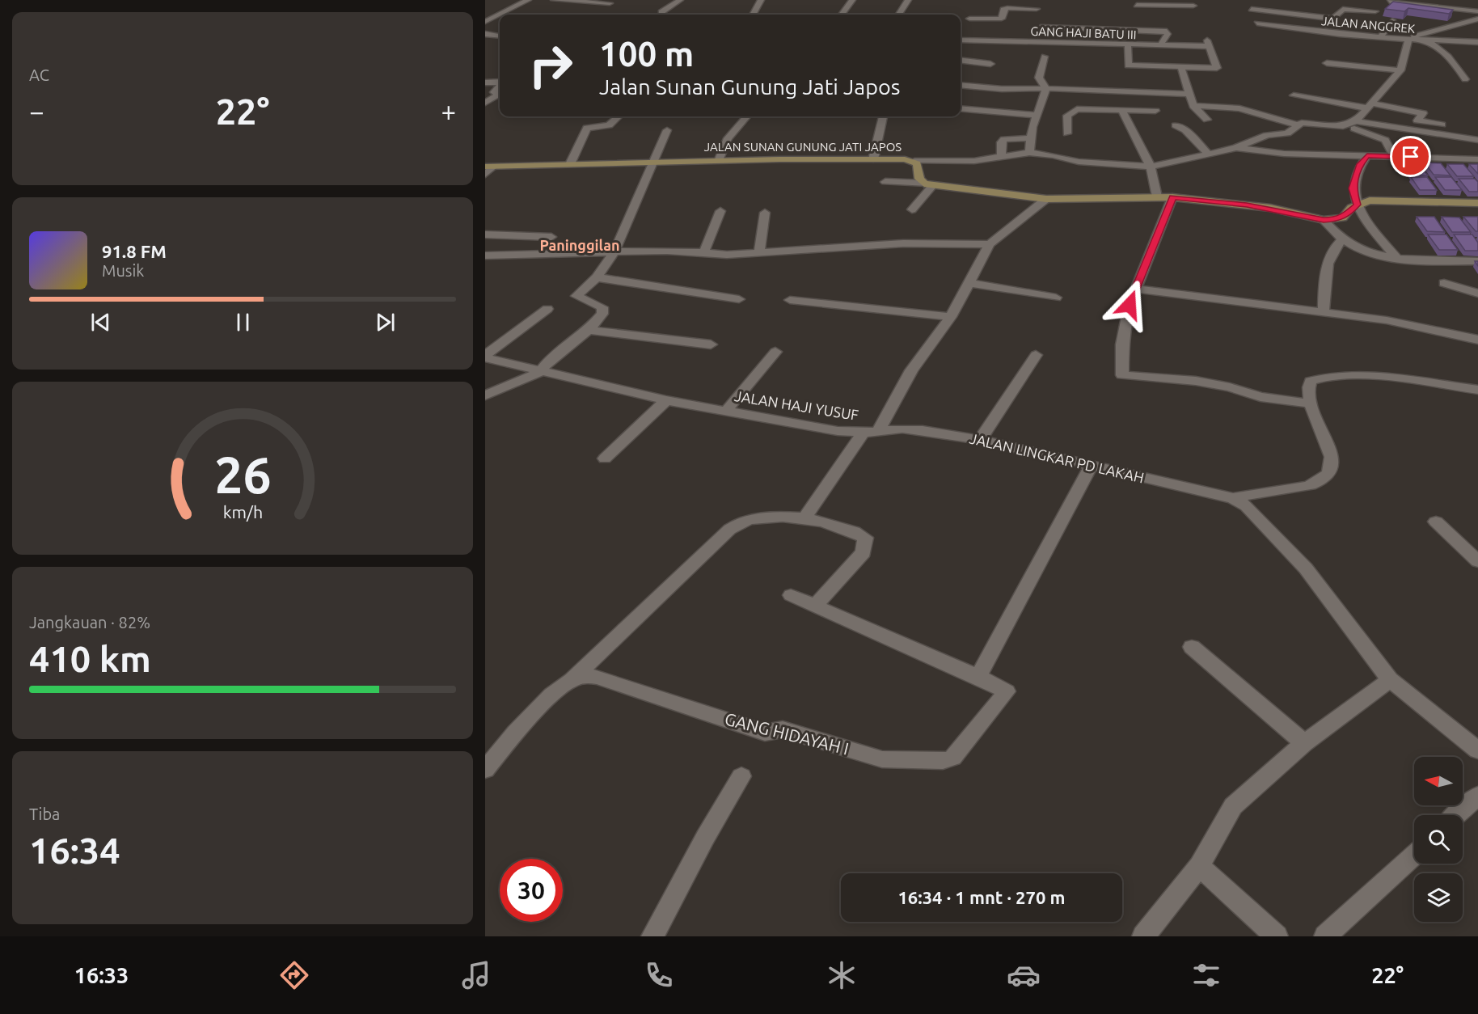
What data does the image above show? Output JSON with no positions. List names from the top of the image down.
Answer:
{
  "streets": {
    "street": [
      "JALAN ANGGREK",
      "GANG HAJI BATU III",
      "JALAN SUNAN GUNUNG JATI JAPOS",
      "JALAN HAJI YUSUF",
      "JALAN LINGKAR PD LAKAH",
      "GANG HIDAYAH I"
    ]
  },
  "crossings": [
    ["JALAN HAJI YUSUF", "JALAN LINGKAR PD LAKAH"]
  ],
  "districts": ["Paninggilan"],
  "north": "left",
  "page": {
    "tile": [
      "AC",
      ["Jangkauan · 82%", "410 km"],
      ["Tiba", "16:34"]
    ],
    "turn": ["100 m", "Jalan Sunan Gunung Jati Japos"],
    "heat": ["−", "22°", "+"],
    "song": ["91.8 FM", "Musik"],
    "limit": "30",
    "trip": "16:34 · 1 mnt · 270 m",
    "tabs": ["16:33", "22°"],
    "gauge": ["26", "km/h"]
  }
}
